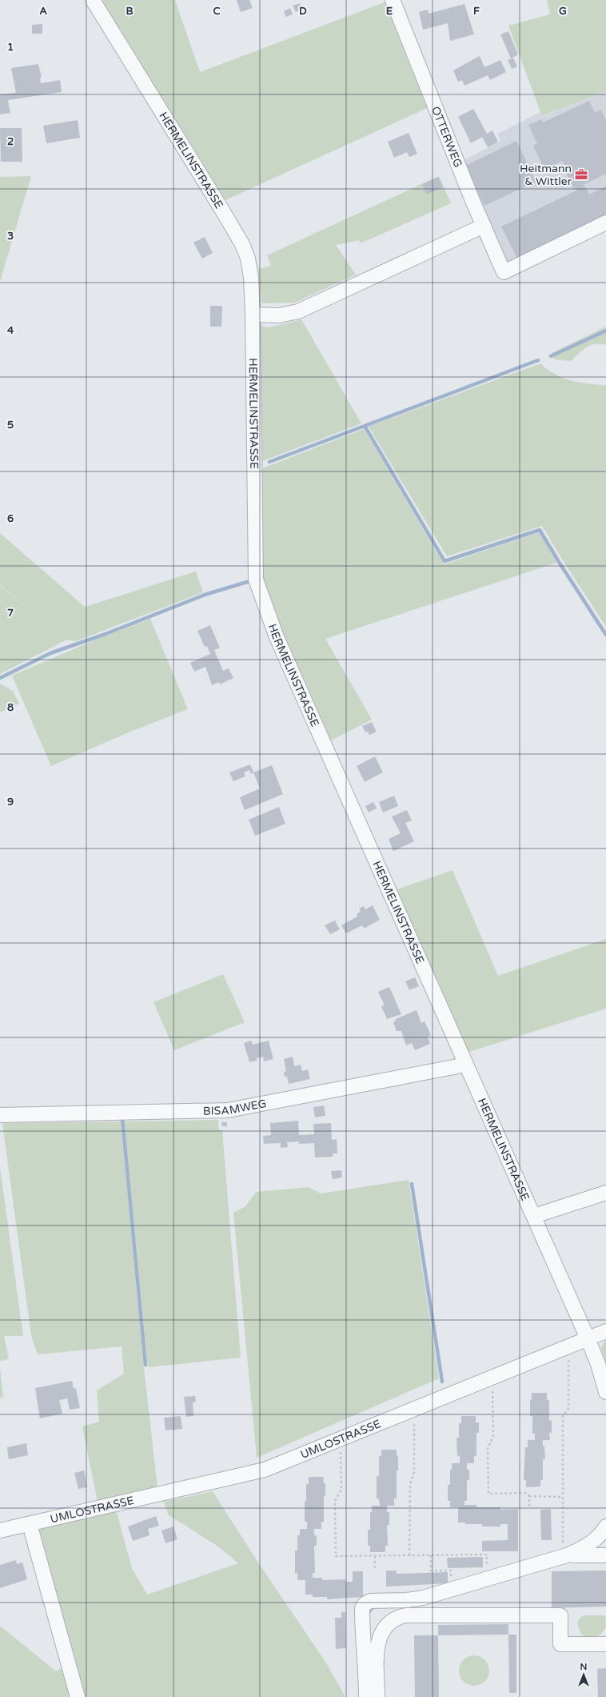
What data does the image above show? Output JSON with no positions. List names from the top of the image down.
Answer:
{
  "streets": {
    "street": [
      "OTTERWEG",
      "HERMELINSTRASSE",
      "BISAMWEG",
      "UMLOSTRASSE"
    ]
  },
  "crossings": [
    ["HERMELINSTRASSE", "BISAMWEG"],
    ["HERMELINSTRASSE", "UMLOSTRASSE"]
  ],
  "places": {
    "office": ["Heitmann & Wittler"]
  },
  "north": "top",
  "grid": {
    "columns": [
      "A",
      "B",
      "C",
      "D",
      "E",
      "F",
      "G"
    ],
    "rows": [
      "1",
      "2",
      "3",
      "4",
      "5",
      "6",
      "7",
      "8",
      "9"
    ]
  }
}
